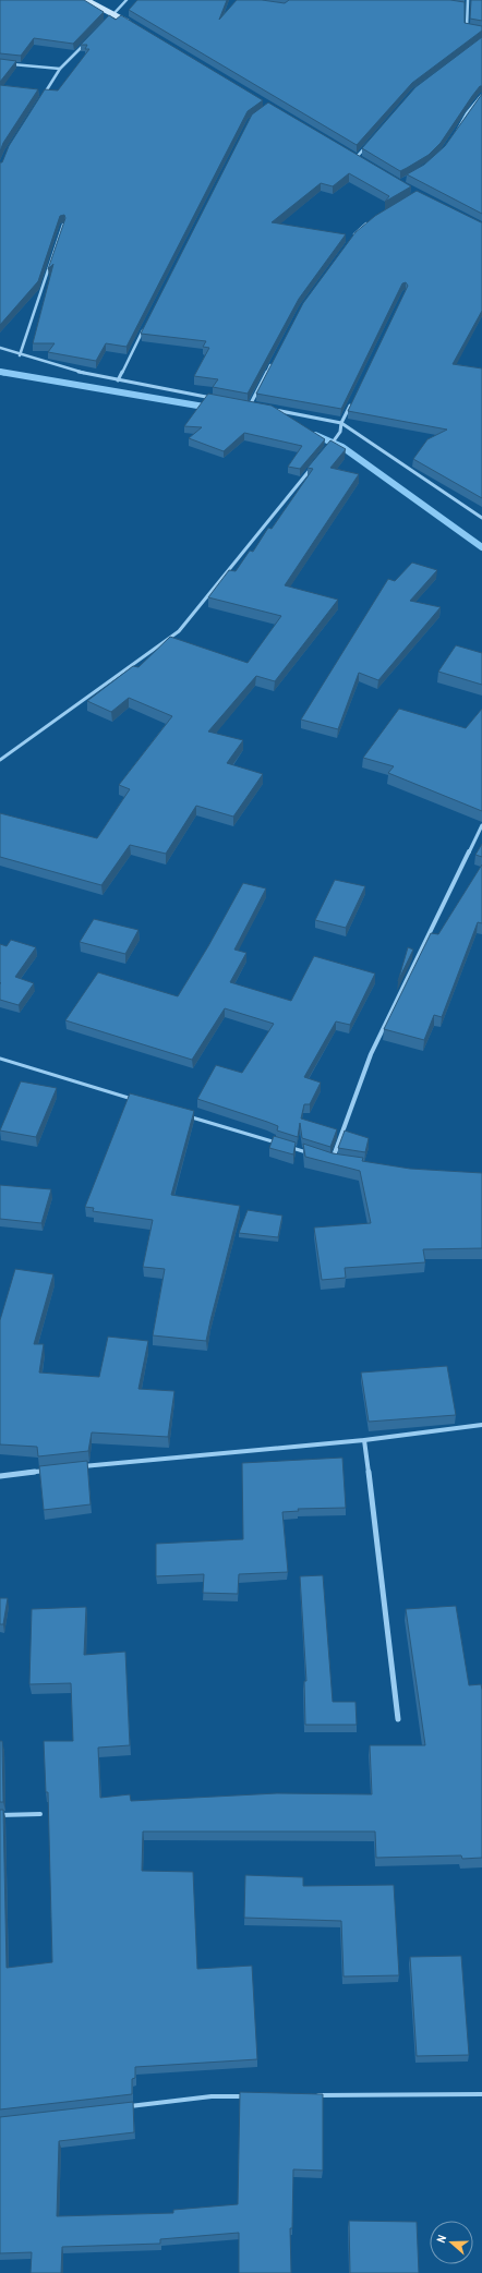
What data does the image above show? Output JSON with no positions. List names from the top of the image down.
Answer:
{
  "north": "left"
}
